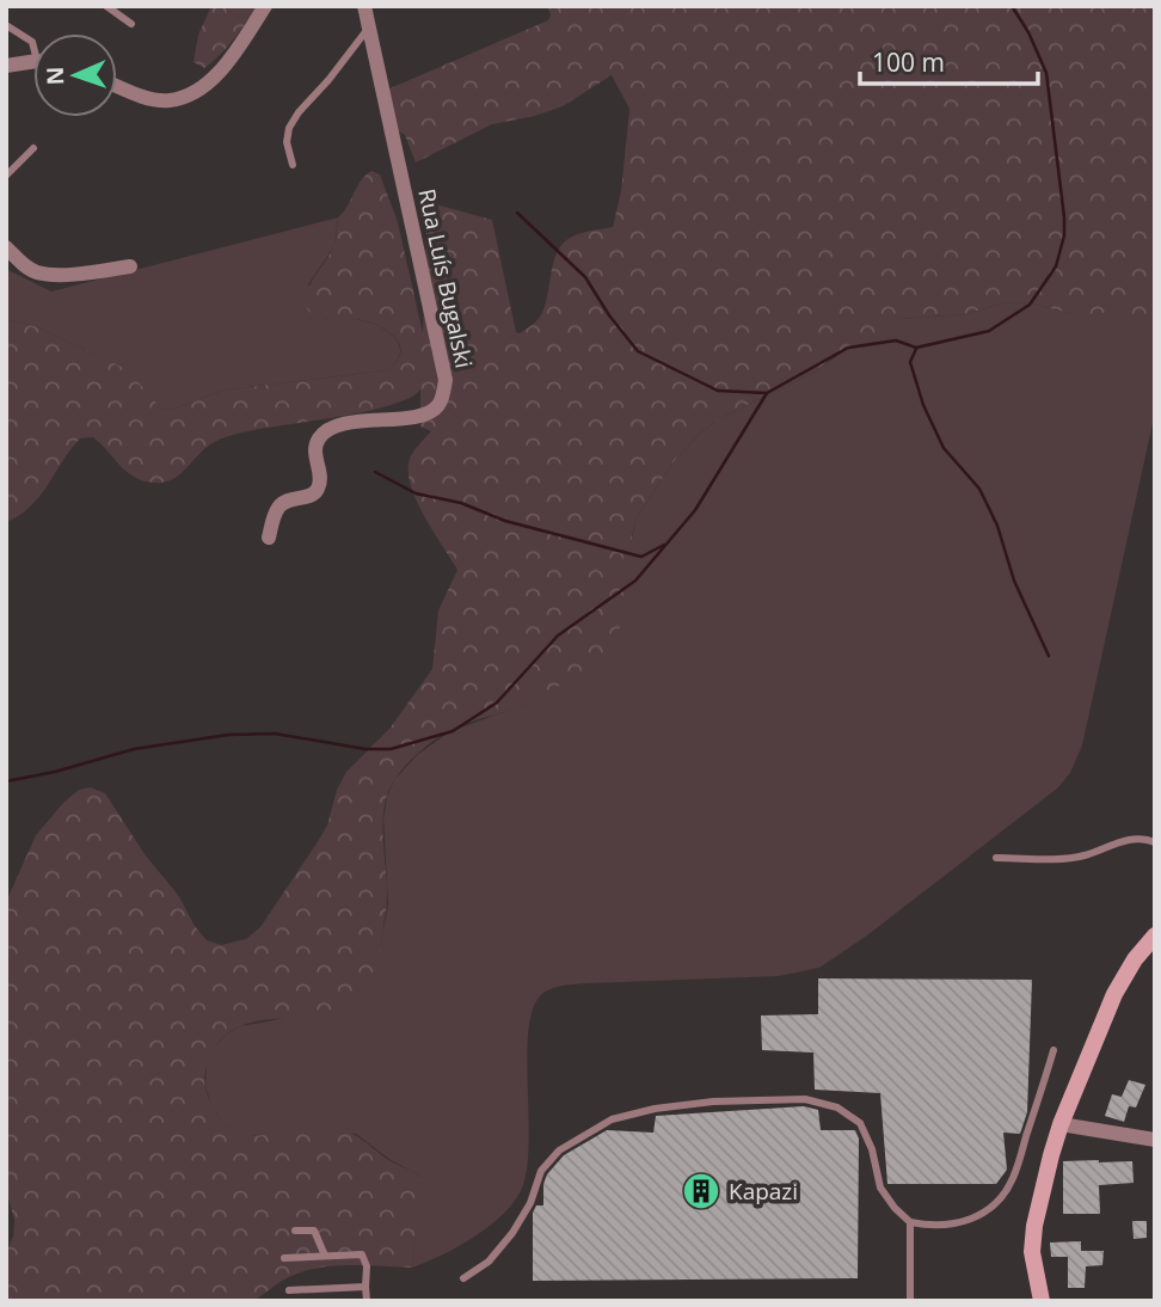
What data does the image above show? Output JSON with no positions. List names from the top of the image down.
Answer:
{
  "streets": {
    "street": ["Rua Luís Bugalski"]
  },
  "places": {
    "building": ["Kapazi"]
  },
  "scale_bar": "100 m",
  "north": "left"
}
